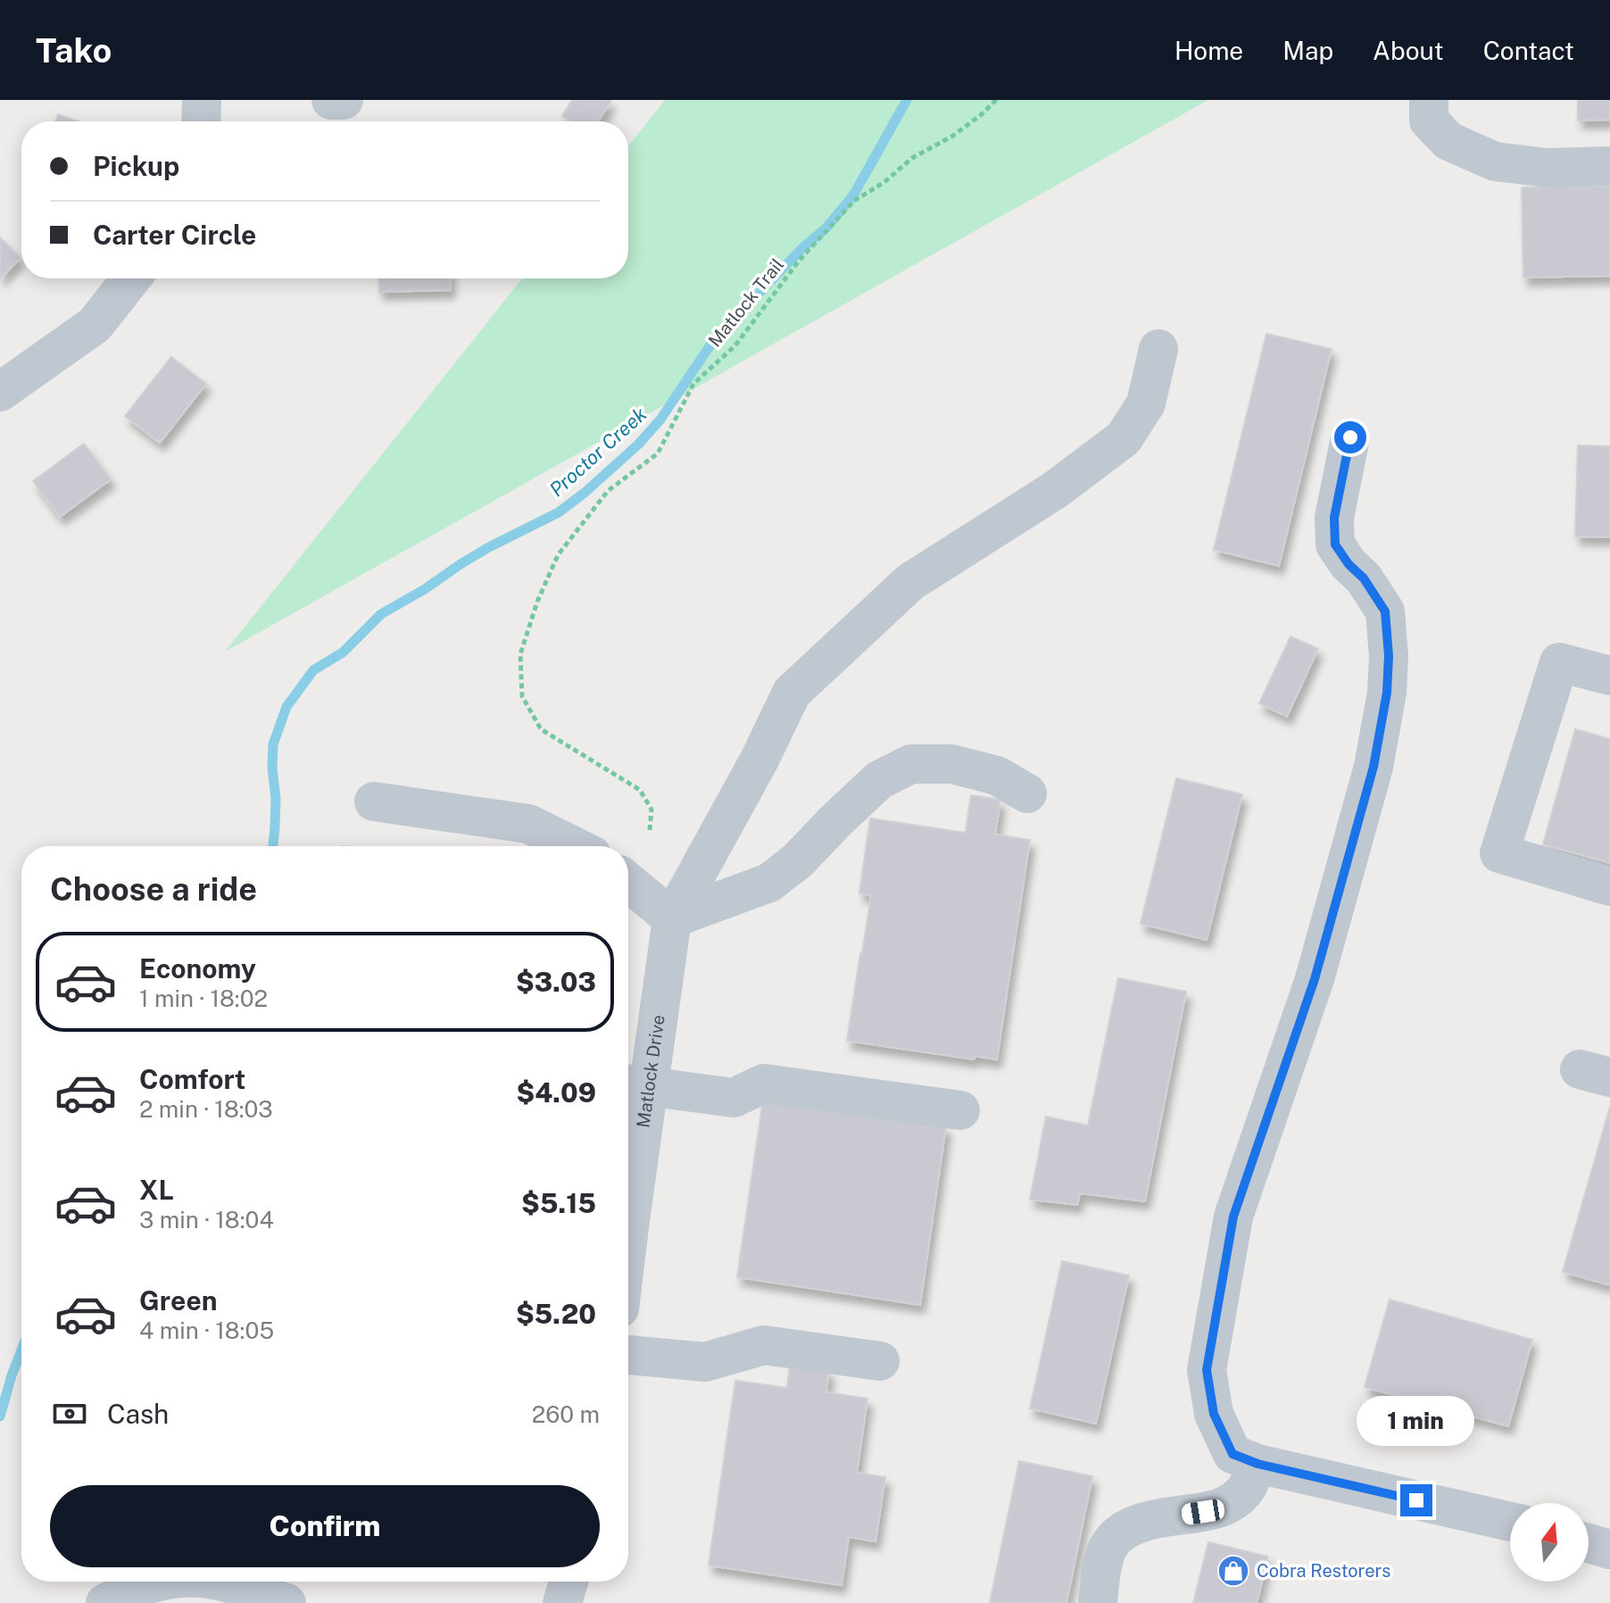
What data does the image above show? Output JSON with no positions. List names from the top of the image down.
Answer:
{
  "streets": {
    "street": ["Matlock Drive"],
    "path": ["Matlock Trail"]
  },
  "water": ["Proctor Creek"],
  "places": {
    "shop": ["Cobra Restorers"]
  },
  "north": "top",
  "page": {
    "header": "Tako",
    "nav": [
      "Home",
      "Map",
      "About",
      "Contact"
    ],
    "banner": ["Pickup", "Carter Circle"],
    "heading": "Choose a ride",
    "list": [
      {
        "name": "Economy",
        "note": "1 min · 18:02",
        "value": "$3.03"
      },
      {
        "name": "Comfort",
        "note": "2 min · 18:03",
        "value": "$4.09"
      },
      {
        "name": "XL",
        "note": "3 min · 18:04",
        "value": "$5.15"
      },
      {
        "name": "Green",
        "note": "4 min · 18:05",
        "value": "$5.20"
      }
    ],
    "pay": ["Cash", "260 m"],
    "bubble": "1 min",
    "buttons": "Confirm"
  }
}
